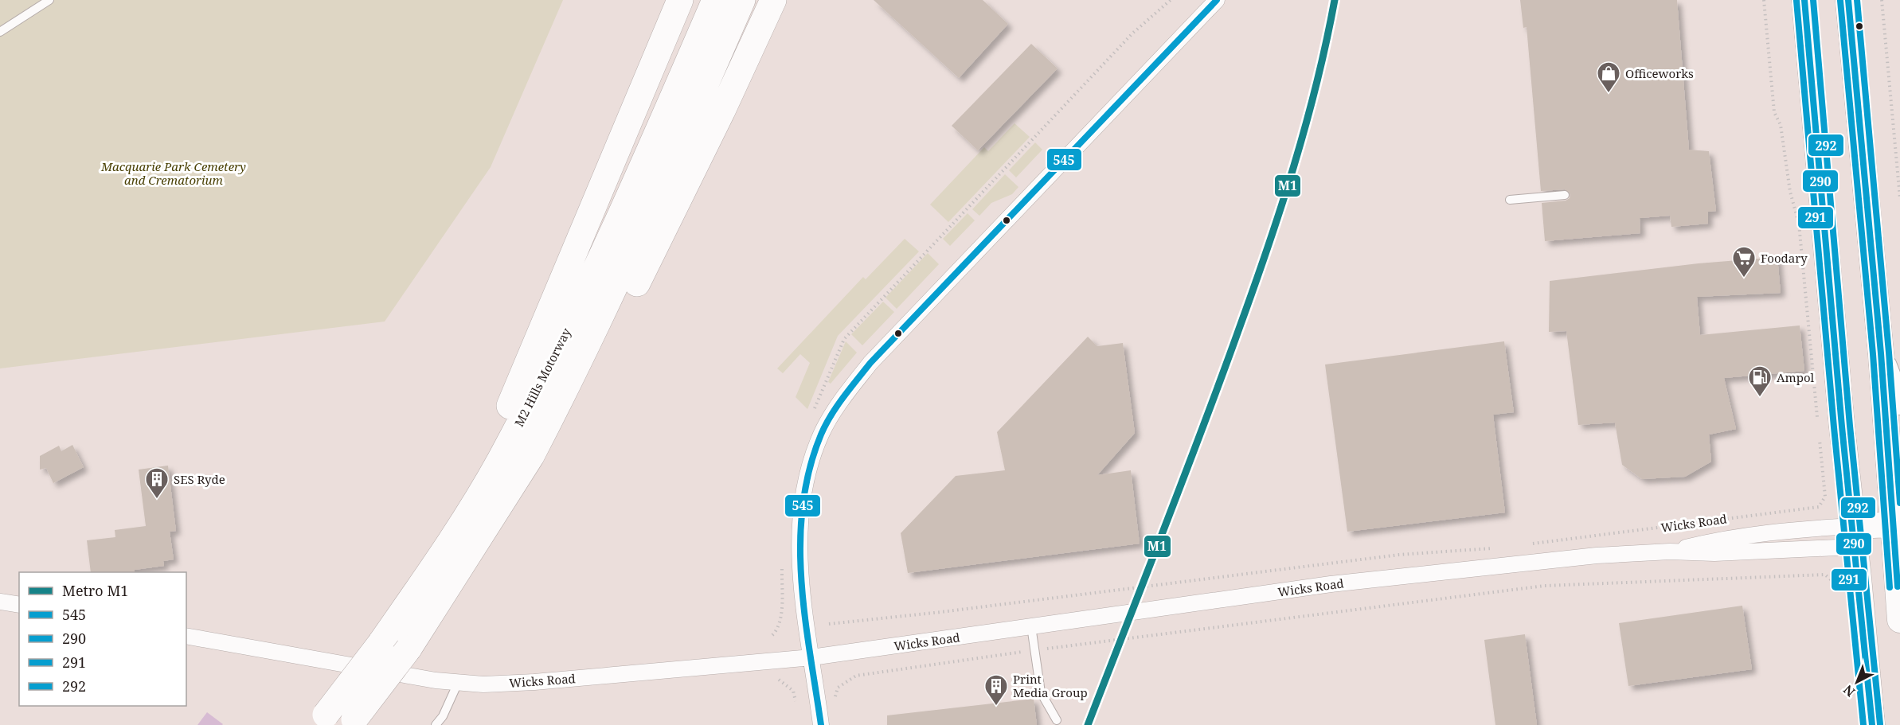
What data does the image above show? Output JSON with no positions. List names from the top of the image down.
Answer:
{
  "streets": {
    "highway": ["M2 Hills Motorway"],
    "main road": ["Wicks Road"]
  },
  "parks": ["Macquarie Park Cemetery and Crematorium"],
  "places": {
    "shop": ["Officeworks"],
    "supermarket": ["Foodary"],
    "fuel station": ["Ampol"],
    "building": ["SES Ryde", "Print Media Group"]
  },
  "lines": [
    "metro line M1",
    "transit line 545",
    "transit line 290",
    "transit line 292",
    "transit line 291"
  ],
  "legend": [
    "Metro M1",
    "545",
    "290",
    "291",
    "292"
  ],
  "north": "bottom left"
}
